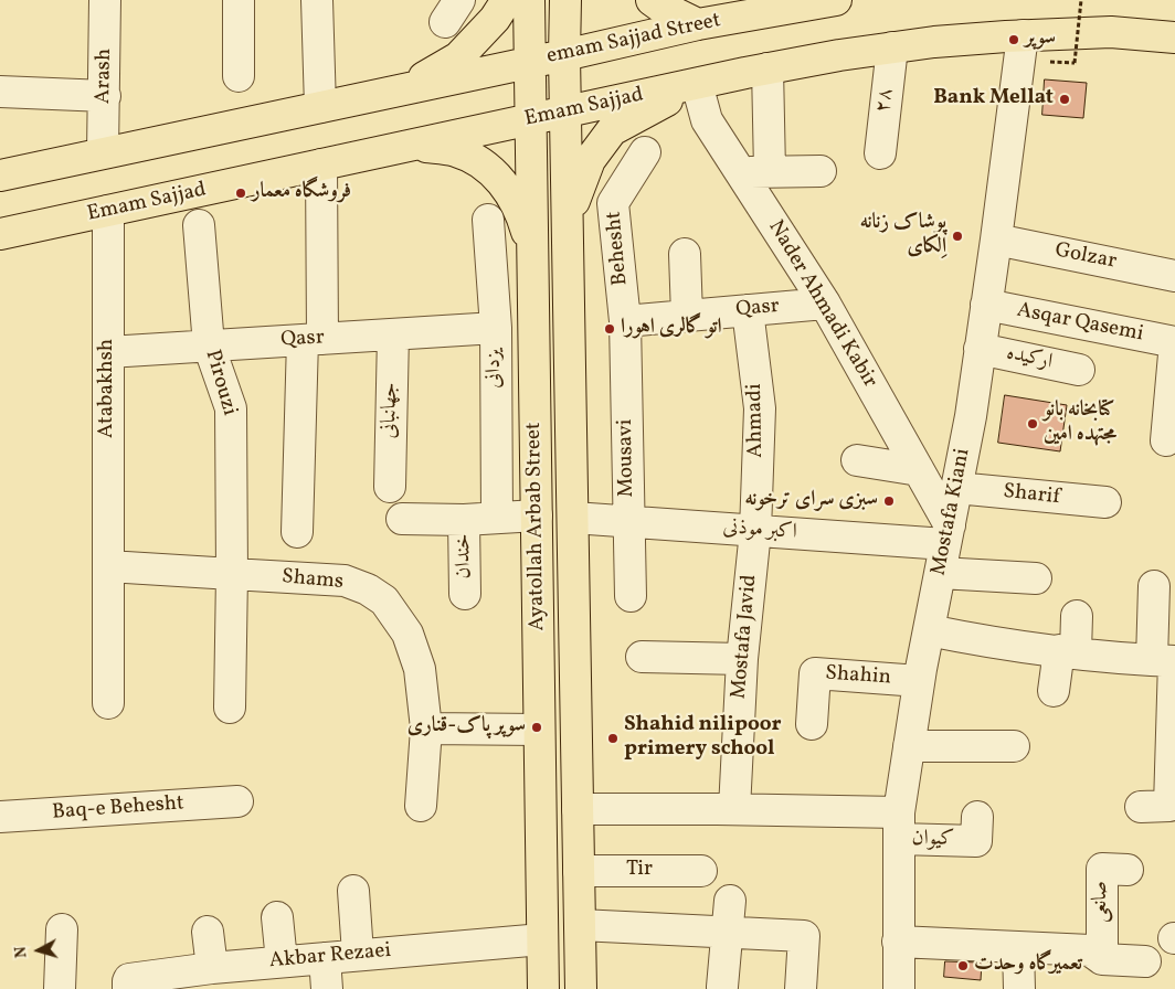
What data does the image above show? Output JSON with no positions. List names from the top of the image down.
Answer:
{
  "streets": {
    "main road": ["emam Sajjad Street", "Emam Sajjad", "Ayatollah Arbab Street"],
    "street": [
      "Arash",
      "۲۸",
      "Behesht",
      "Golzar",
      "Nader Ahmadi Kabir",
      "Qasr",
      "Asqar Qasemi",
      "ارکیده",
      "یزدانی",
      "Pirouzi",
      "Atabakhsh",
      "جهانبانی",
      "Ahmadi",
      "Mousavi",
      "Sharif",
      "Mostafa Kiani",
      "اکبر موذنی",
      "خندان",
      "Shams",
      "Mostafa Javid",
      "Shahin",
      "Baq-e Behesht",
      "کیوان",
      "Tir",
      "صانعی",
      "Akbar Rezaei"
    ]
  },
  "crossings": [
    ["emam Sajjad Street", "Ayatollah Arbab Street"],
    ["۲۸", "Emam Sajjad"],
    ["Emam Sajjad", "Nader Ahmadi Kabir"],
    ["Emam Sajjad", "Atabakhsh"],
    ["Emam Sajjad", "Mostafa Kiani"],
    ["Emam Sajjad", "Ayatollah Arbab Street"],
    ["Behesht", "Qasr"],
    ["Behesht", "Mousavi"],
    ["Golzar", "Mostafa Kiani"],
    ["Nader Ahmadi Kabir", "Qasr"],
    ["Nader Ahmadi Kabir", "Mostafa Kiani"],
    ["Nader Ahmadi Kabir", "اکبر موذنی"],
    ["Qasr", "یزدانی"],
    ["Qasr", "Pirouzi"],
    ["Qasr", "Atabakhsh"],
    ["Qasr", "جهانبانی"],
    ["Qasr", "Ahmadi"],
    ["Qasr", "Mousavi"],
    ["Asqar Qasemi", "Mostafa Kiani"],
    ["ارکیده", "Mostafa Kiani"],
    ["Pirouzi", "Shams"],
    ["Ahmadi", "اکبر موذنی"],
    ["Ahmadi", "Mostafa Javid"],
    ["Mousavi", "اکبر موذنی"],
    ["Sharif", "Mostafa Kiani"],
    ["Mostafa Kiani", "اکبر موذنی"],
    ["Mostafa Kiani", "Shahin"],
    ["Mostafa Kiani", "کیوان"],
    ["Ayatollah Arbab Street", "اکبر موذنی"],
    ["Ayatollah Arbab Street", "Tir"],
    ["Ayatollah Arbab Street", "Akbar Rezaei"],
    ["اکبر موذنی", "Mostafa Javid"]
  ],
  "places": [
    "سوپر",
    "Bank Mellat",
    "فروشگاه معمار",
    "پوشاک زنانه اِلکای",
    "اتو گالری اهورا",
    "کتابخانه بانو مجتهده امین",
    "سبزی سرای ترخونه",
    "سوپر پاک-قناری",
    "Shahid nilipoor primery school",
    "تعمیرگاه وحدت"
  ],
  "north": "left"
}
